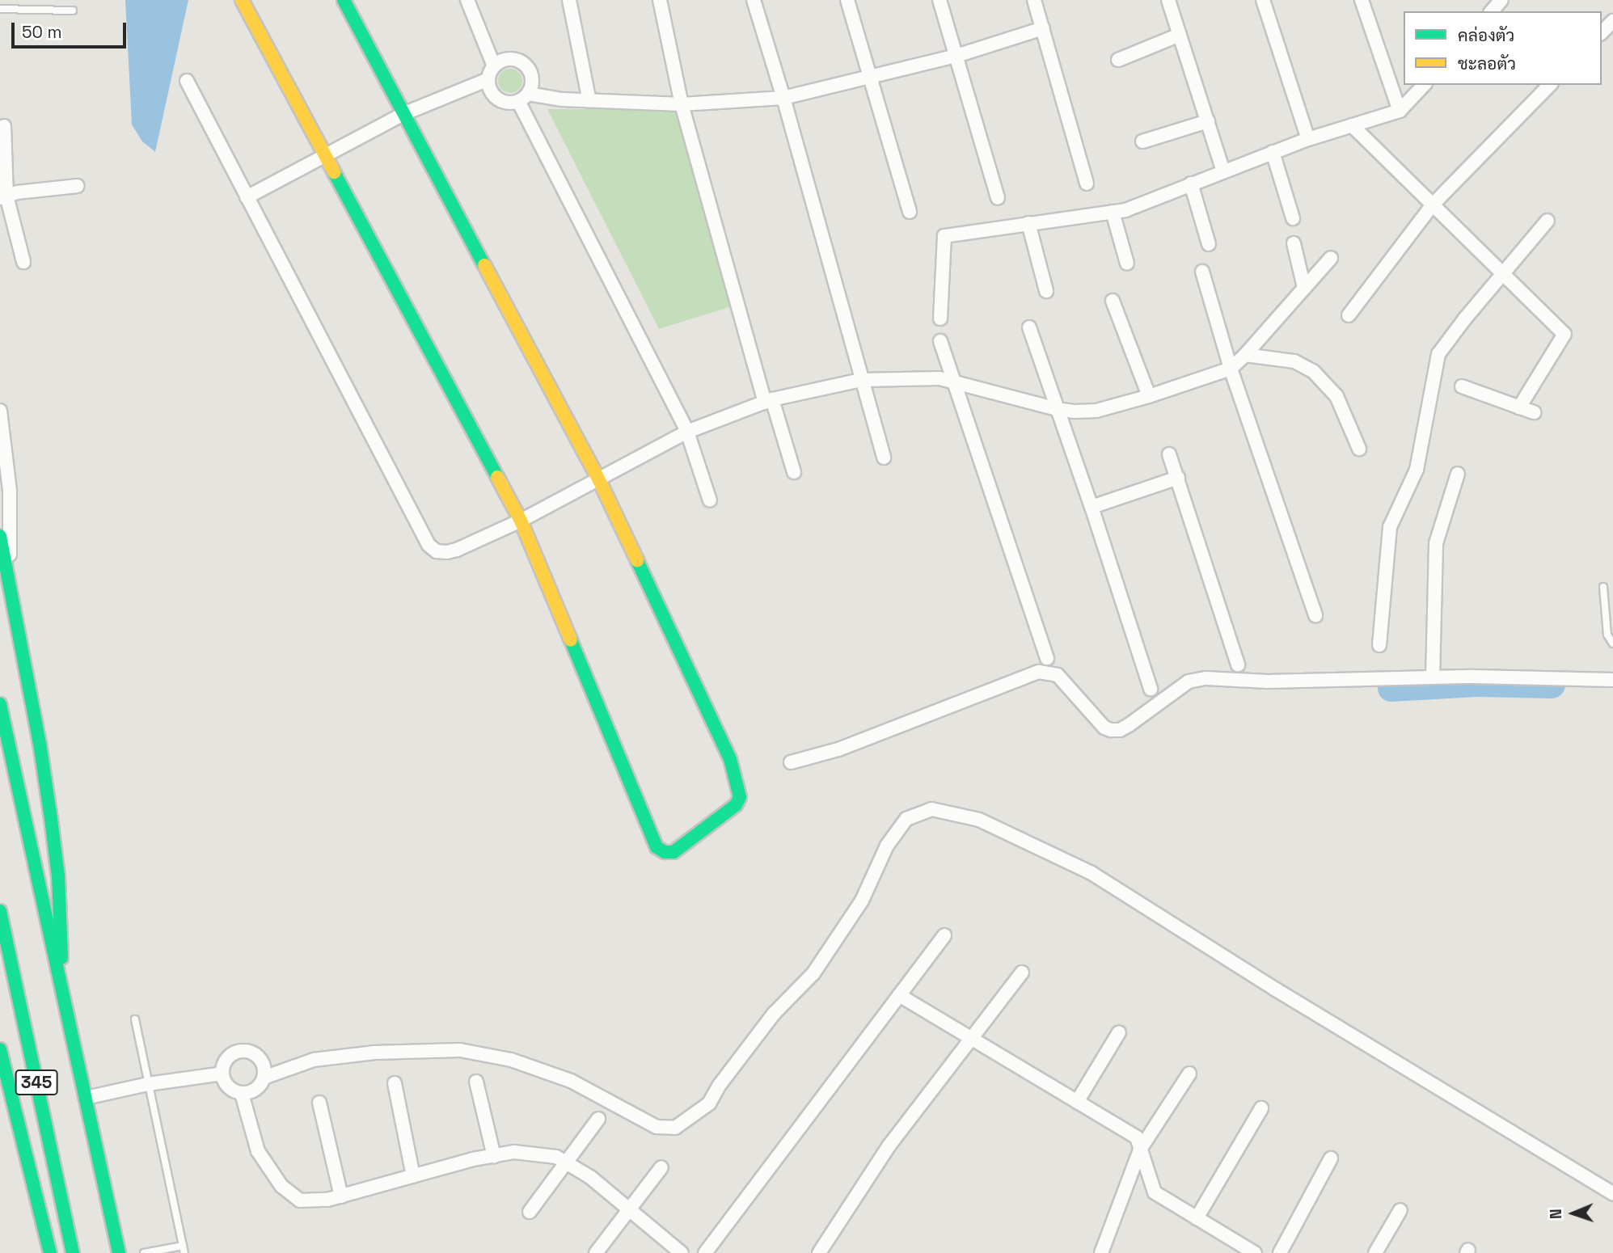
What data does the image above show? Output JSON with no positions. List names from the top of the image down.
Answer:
{
  "streets": {
    "street": ["345"]
  },
  "legend": ["คล่องตัว", "ชะลอตัว"],
  "scale_bar": "50 m",
  "north": "left"
}
